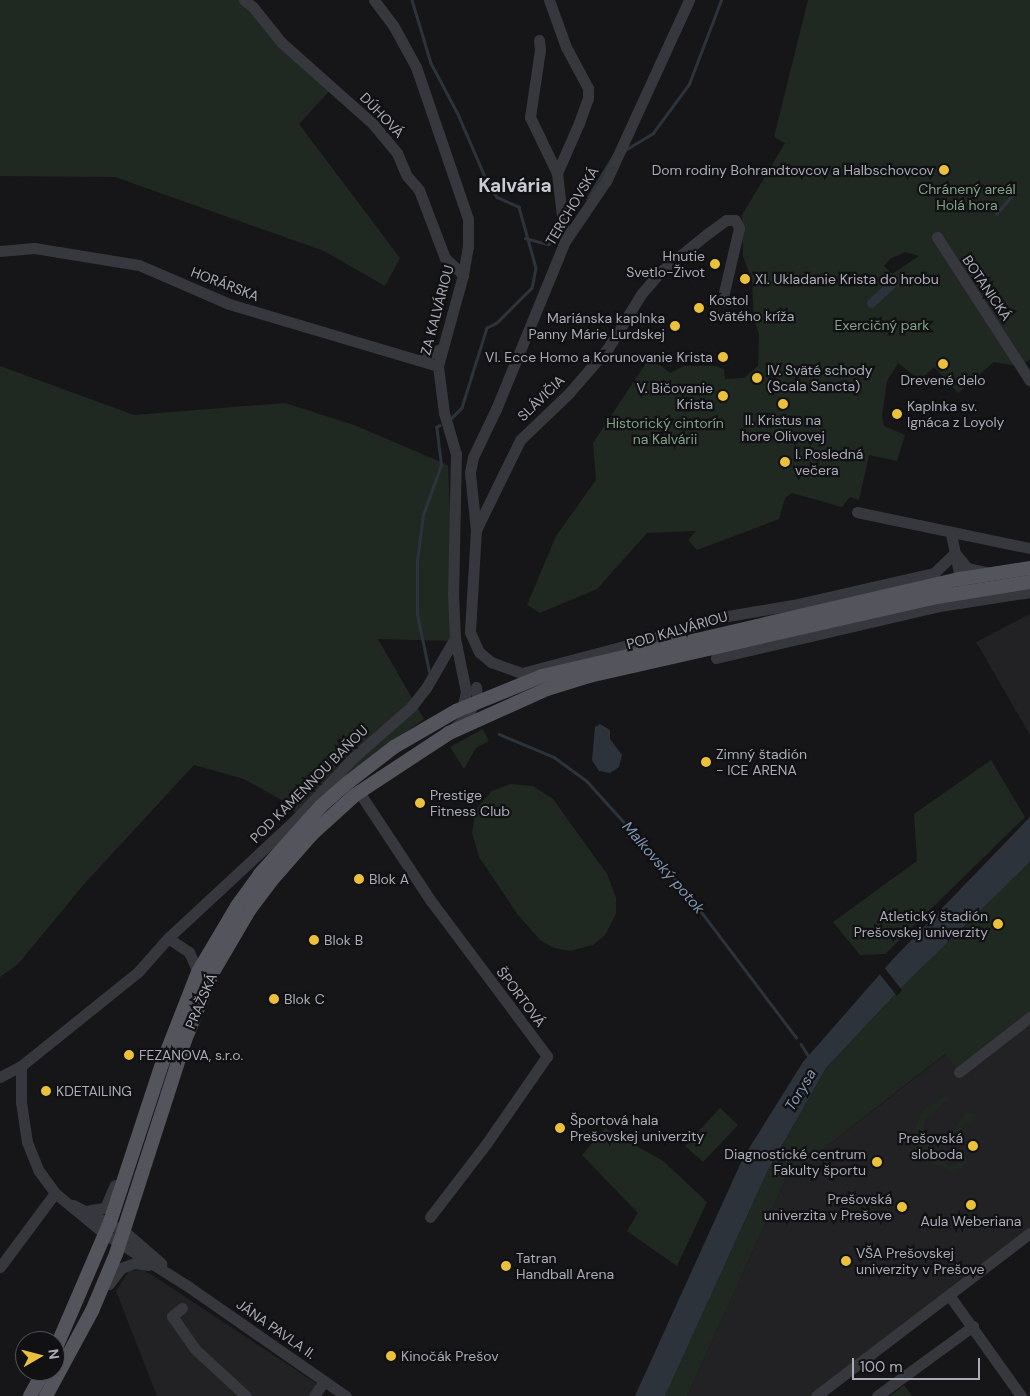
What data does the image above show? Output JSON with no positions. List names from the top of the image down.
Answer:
{
  "streets": {
    "main road": ["POD KALVÁRIOU", "PRAŽSKÁ"],
    "street": [
      "DÚHOVÁ",
      "TERCHOVSKÁ",
      "HORÁRSKA",
      "BOTANICKÁ",
      "ZA KALVÁRIOU",
      "SLÁVIČIA",
      "POD KAMENNOU BAŇOU",
      "ŠPORTOVÁ",
      "JÁNA PAVLA II."
    ]
  },
  "crossings": [
    ["DÚHOVÁ", "ZA KALVÁRIOU"],
    ["TERCHOVSKÁ", "SLÁVIČIA"],
    ["HORÁRSKA", "ZA KALVÁRIOU"],
    ["ZA KALVÁRIOU", "POD KALVÁRIOU"],
    ["ZA KALVÁRIOU", "POD KAMENNOU BAŇOU"],
    ["ZA KALVÁRIOU", "PRAŽSKÁ"],
    ["SLÁVIČIA", "POD KALVÁRIOU"],
    ["POD KALVÁRIOU", "PRAŽSKÁ"],
    ["ŠPORTOVÁ", "PRAŽSKÁ"],
    ["PRAŽSKÁ", "JÁNA PAVLA II."]
  ],
  "districts": ["Kalvária"],
  "water": ["Malkovský potok", "Torysa"],
  "parks": ["Chránený areál Holá hora", "Exercičný park", "Historický cintorín na Kalvárii"],
  "places": [
    "Dom rodiny Bohrandtovcov a Halbschovcov",
    "Hnutie Svetlo-Život",
    "XI. Ukladanie Krista do hrobu",
    "Kostol Svätého kríža",
    "Mariánska kaplnka Panny Márie Lurdskej",
    "VI. Ecce Homo a Korunovanie Krista",
    "Drevené delo",
    "IV. Sväté schody (Scala Sancta)",
    "V. Bičovanie Krista",
    "II. Kristus na hore Olivovej",
    "Kaplnka sv. Ignáca z Loyoly",
    "I. Posledná večera",
    "Zimný štadión - ICE ARENA",
    "Prestige Fitness Club",
    "Blok A",
    "Atletický štadión Prešovskej univerzity",
    "Blok B",
    "Blok C",
    "FEZANOVA, s.r.o.",
    "KDETAILING",
    "Športová hala Prešovskej univerzity",
    "Prešovská sloboda",
    "Diagnostické centrum Fakulty športu",
    "Aula Weberiana",
    "Prešovská univerzita v Prešove",
    "VŠA Prešovskej univerzity v Prešove",
    "Tatran Handball Arena",
    "Kinočák Prešov"
  ],
  "scale_bar": "100 m",
  "north": "right"
}
